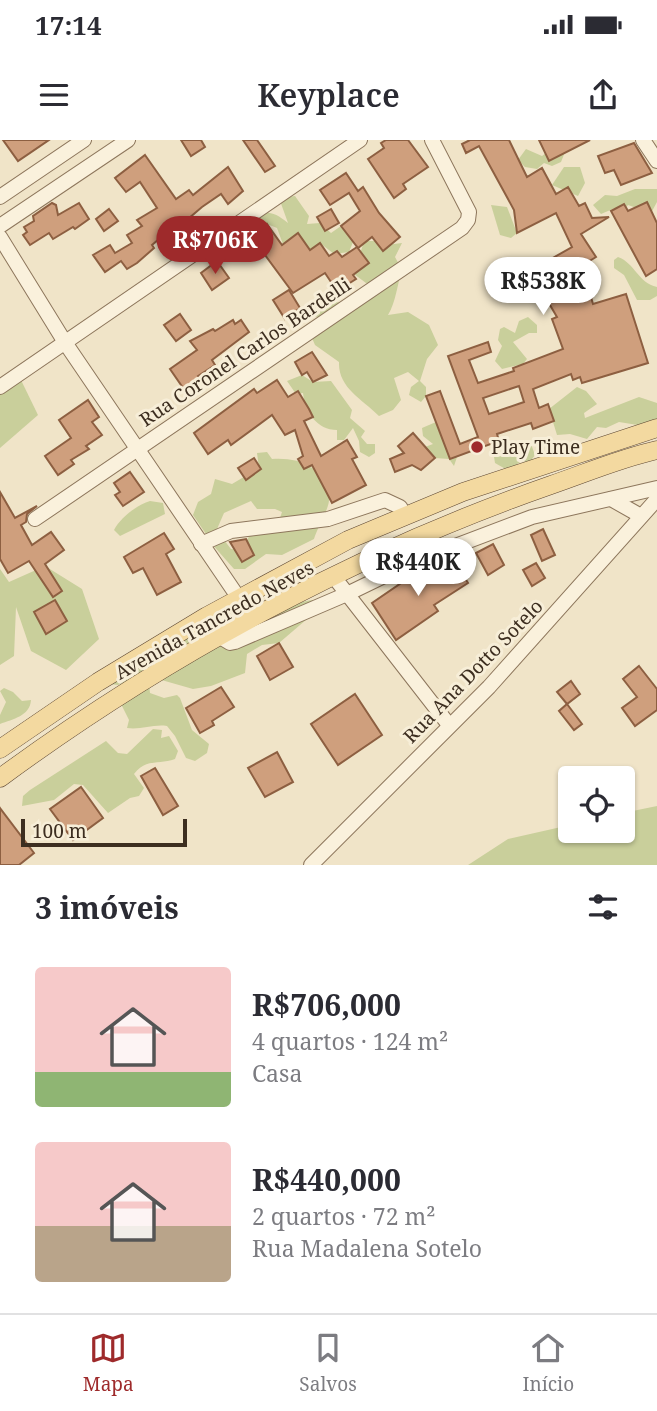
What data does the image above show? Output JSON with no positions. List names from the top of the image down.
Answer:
{
  "streets": {
    "main road": ["Avenida Tancredo Neves"],
    "street": ["Rua Coronel Carlos Bardelli", "Rua Ana Dotto Sotelo"]
  },
  "places": ["Play Time"],
  "scale_bar": "100 m",
  "page": {
    "status": "17:14",
    "header": "Keyplace",
    "price": ["R$706K", "R$538K", "R$440K"],
    "scale": "100 m",
    "heading": "3 imóveis",
    "list": [
      {
        "name": "R$706,000",
        "note": "4 quartos · 124 m² · Casa"
      },
      {
        "name": "R$440,000",
        "note": "2 quartos · 72 m² · Rua Madalena Sotelo"
      }
    ],
    "tabs": ["Mapa", "Salvos", "Início"]
  }
}
